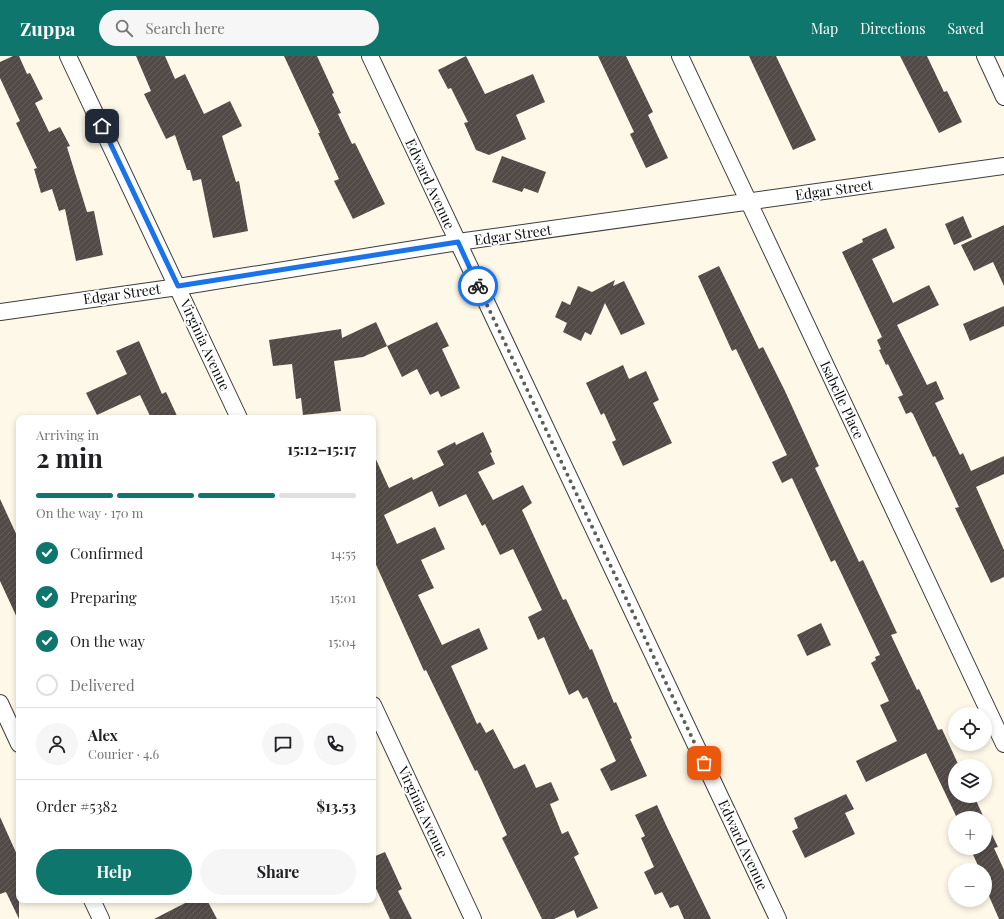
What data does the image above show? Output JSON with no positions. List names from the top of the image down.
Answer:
{
  "streets": {
    "street": [
      "Edward Avenue",
      "Edgar Street",
      "Virginia Avenue",
      "Isabelle Place"
    ]
  },
  "crossings": [
    ["Edward Avenue", "Edgar Street"],
    ["Edgar Street", "Virginia Avenue"],
    ["Edgar Street", "Isabelle Place"]
  ],
  "page": {
    "header": "Zuppa",
    "search": "Search here",
    "nav": ["Map", "Directions", "Saved"],
    "heading": ["2 min", "Arriving in", "15:12–15:17"],
    "panel": [
      "Alex",
      "Courier · 4.6",
      "Order #5382",
      "$13.53"
    ],
    "bar": "On the way · 170 m",
    "list": [
      ["Confirmed", "14:55"],
      ["Preparing", "15:01"],
      ["On the way", "15:04"],
      "Delivered"
    ],
    "map_buttons": ["+", "−"],
    "buttons": ["Help", "Share"]
  }
}
